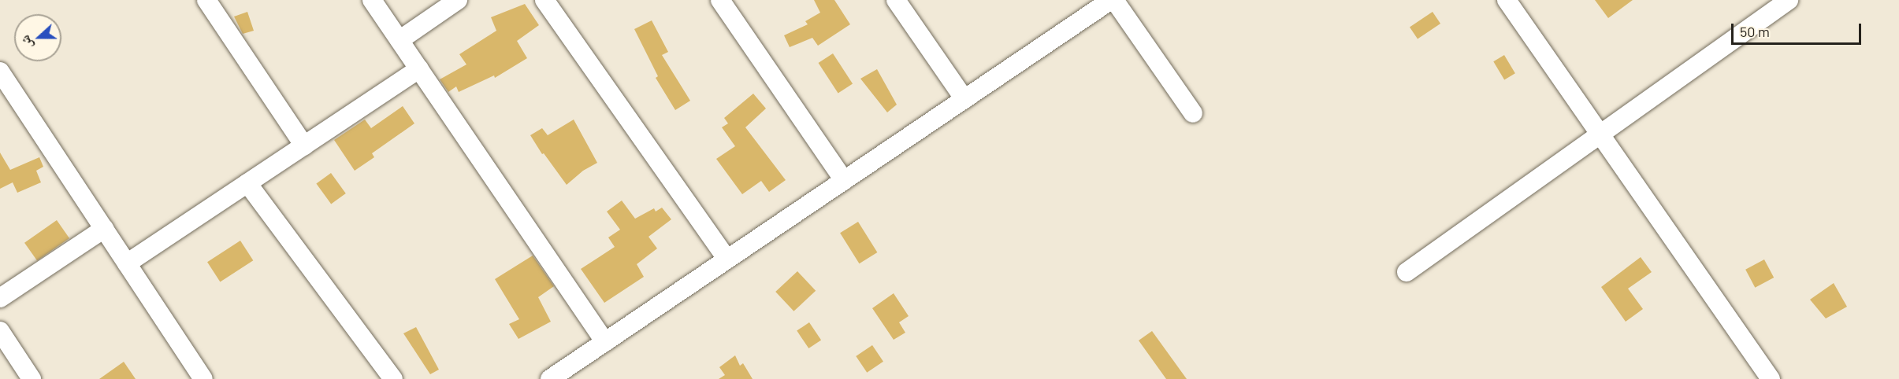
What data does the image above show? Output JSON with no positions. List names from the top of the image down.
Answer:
{
  "scale_bar": "50 m",
  "north": "left"
}
